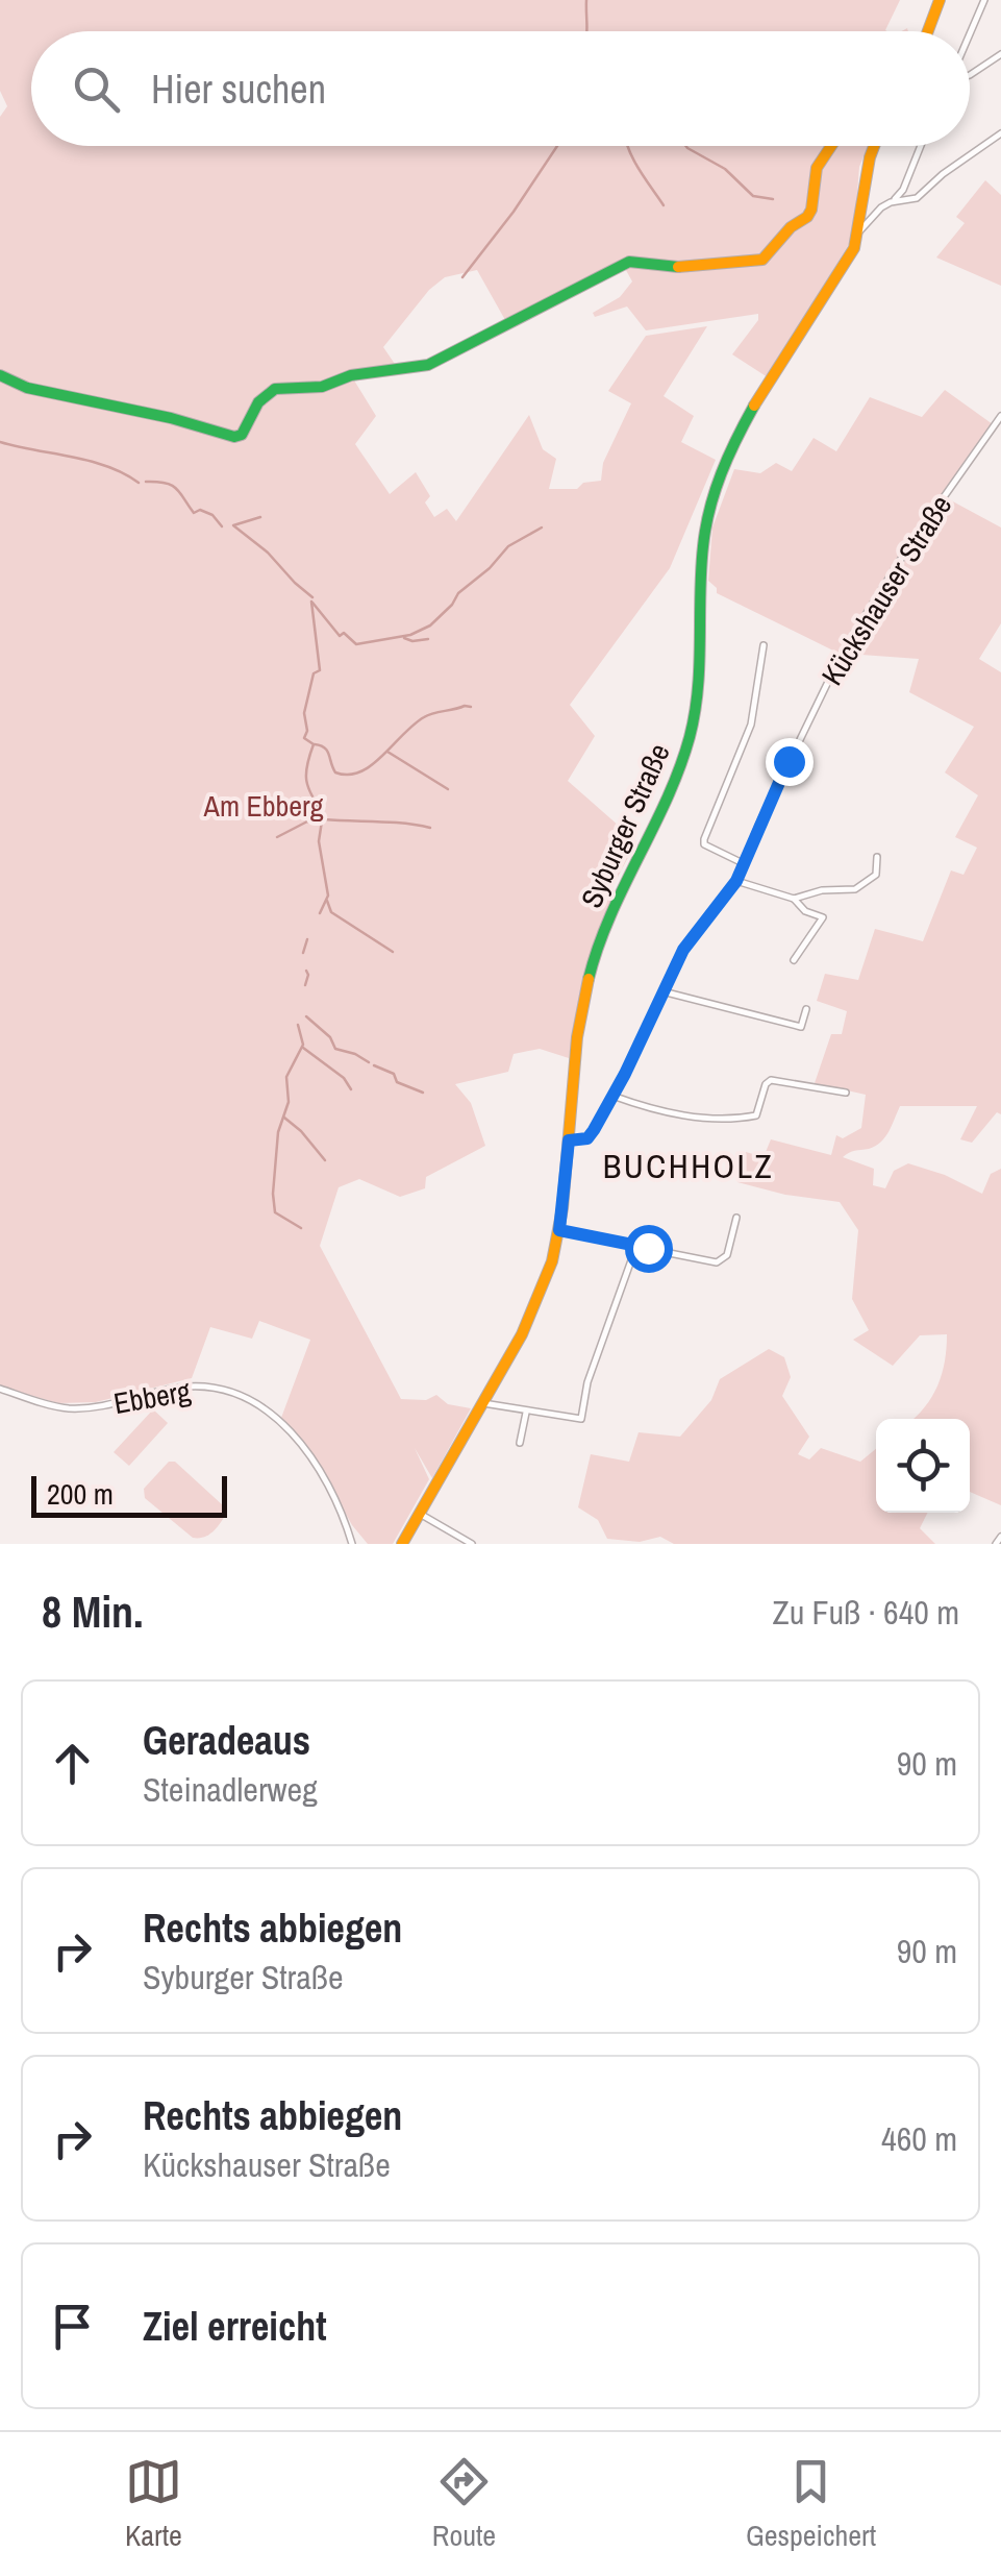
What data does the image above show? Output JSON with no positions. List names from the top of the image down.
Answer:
{
  "streets": {
    "street": ["Kückshauser Straße", "Syburger Straße", "Ebberg"]
  },
  "crossings": [
    ["Kückshauser Straße", "Syburger Straße"]
  ],
  "districts": ["BUCHHOLZ"],
  "parks": ["Am Ebberg"],
  "scale_bar": "200 m",
  "page": {
    "search": "Hier suchen",
    "scale": "200 m",
    "heading": ["8 Min.", "Zu Fuß · 640 m"],
    "list": [
      ["Geradeaus", "Steinadlerweg", "90 m"],
      ["Rechts abbiegen", "Syburger Straße", "90 m"],
      ["Rechts abbiegen", "Kückshauser Straße", "460 m"],
      "Ziel erreicht"
    ],
    "nav": ["Karte", "Route", "Gespeichert"]
  }
}
